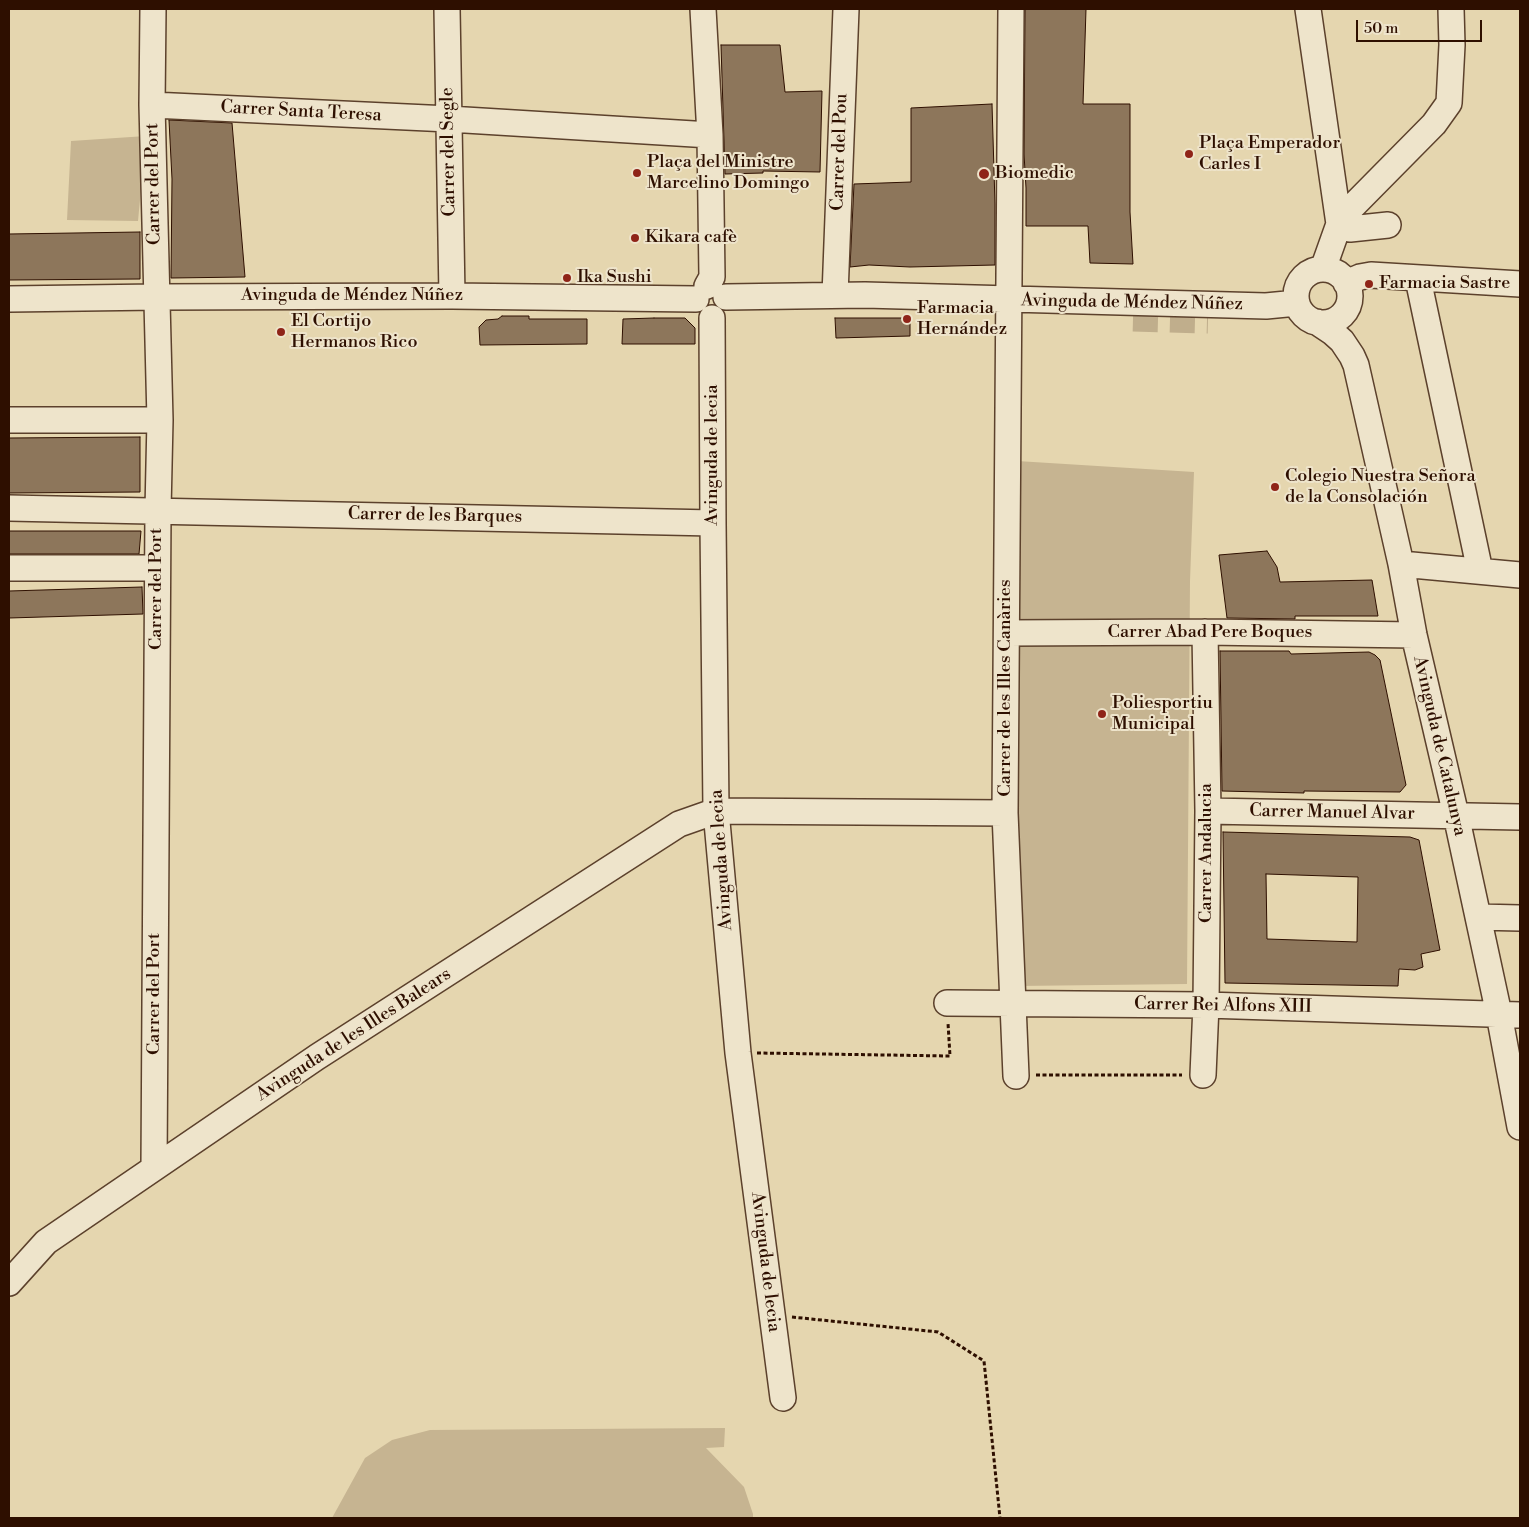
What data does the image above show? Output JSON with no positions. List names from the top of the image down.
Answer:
{
  "streets": {
    "street": [
      "Carrer Santa Teresa",
      "Carrer del Segle",
      "Carrer del Pou",
      "Carrer del Port",
      "Avinguda de Méndez Núñez",
      "Avinguda de lecia",
      "Carrer de les Barques",
      "Carrer Abad Pere Boques",
      "Carrer de les Illes Canàries",
      "Avinguda de Catalunya",
      "Carrer Manuel Alvar",
      "Carrer Andalucia",
      "Carrer Rei Alfons XIII",
      "Avinguda de les Illes Balears"
    ]
  },
  "crossings": [
    ["Carrer Santa Teresa", "Carrer del Segle"],
    ["Carrer Santa Teresa", "Carrer del Port"],
    ["Carrer del Segle", "Avinguda de Méndez Núñez"],
    ["Carrer del Pou", "Avinguda de Méndez Núñez"],
    ["Carrer del Port", "Avinguda de Méndez Núñez"],
    ["Carrer del Port", "Carrer de les Barques"],
    ["Carrer del Port", "Avinguda de les Illes Balears"],
    ["Avinguda de Méndez Núñez", "Avinguda de lecia"],
    ["Avinguda de Méndez Núñez", "Carrer de les Illes Canàries"],
    ["Avinguda de Méndez Núñez", "Avinguda de Catalunya"],
    ["Avinguda de lecia", "Carrer de les Barques"],
    ["Avinguda de lecia", "Avinguda de les Illes Balears"],
    ["Carrer Abad Pere Boques", "Carrer de les Illes Canàries"],
    ["Carrer Abad Pere Boques", "Avinguda de Catalunya"],
    ["Carrer Abad Pere Boques", "Carrer Andalucia"],
    ["Carrer de les Illes Canàries", "Carrer Rei Alfons XIII"],
    ["Carrer de les Illes Canàries", "Avinguda de les Illes Balears"],
    ["Avinguda de Catalunya", "Carrer Manuel Alvar"],
    ["Avinguda de Catalunya", "Carrer Rei Alfons XIII"],
    ["Carrer Manuel Alvar", "Carrer Andalucia"],
    ["Carrer Andalucia", "Carrer Rei Alfons XIII"]
  ],
  "places": [
    "Plaça Emperador Carles I",
    "Plaça del Ministre Marcelino Domingo",
    "Biomedic",
    "Kikara cafè",
    "Ika Sushi",
    "Farmacia Sastre",
    "Farmacia Hernández",
    "El Cortijo Hermanos Rico",
    "Colegio Nuestra Señora de la Consolación",
    "Poliesportiu Municipal"
  ],
  "scale_bar": "50 m"
}
